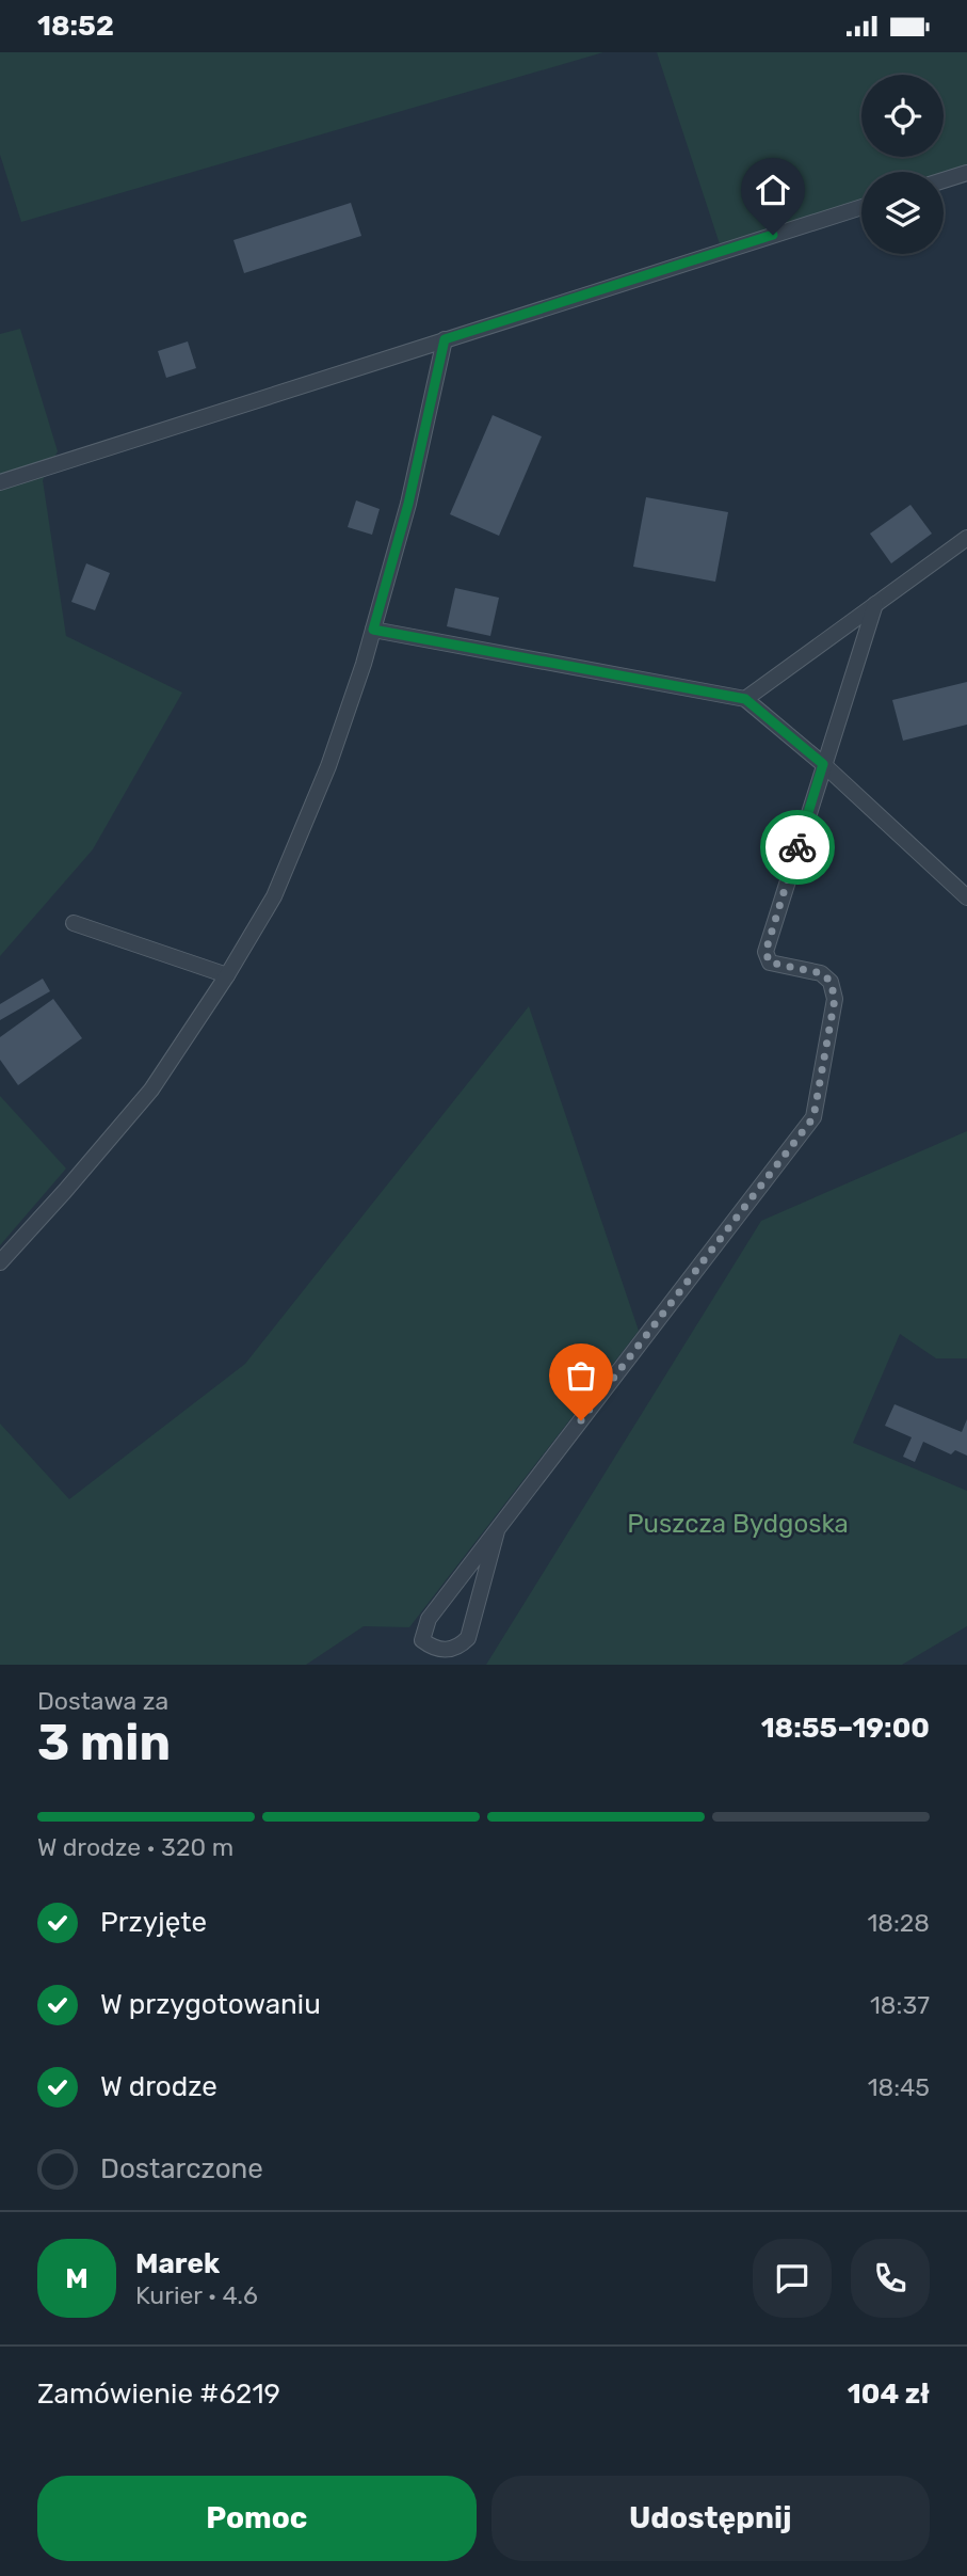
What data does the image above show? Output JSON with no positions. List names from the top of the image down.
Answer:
{
  "parks": ["Puszcza Bydgoska"],
  "page": {
    "status": "18:52",
    "heading": ["3 min", "Dostawa za", "18:55–19:00"],
    "panel": [
      "Marek",
      "Kurier · 4.6",
      "Zamówienie #6219",
      "104 zł"
    ],
    "bar": "W drodze · 320 m",
    "list": [
      ["Przyjęte", "18:28"],
      ["W przygotowaniu", "18:37"],
      ["W drodze", "18:45"],
      "Dostarczone"
    ],
    "round": "M",
    "buttons": ["Pomoc", "Udostępnij"]
  }
}
